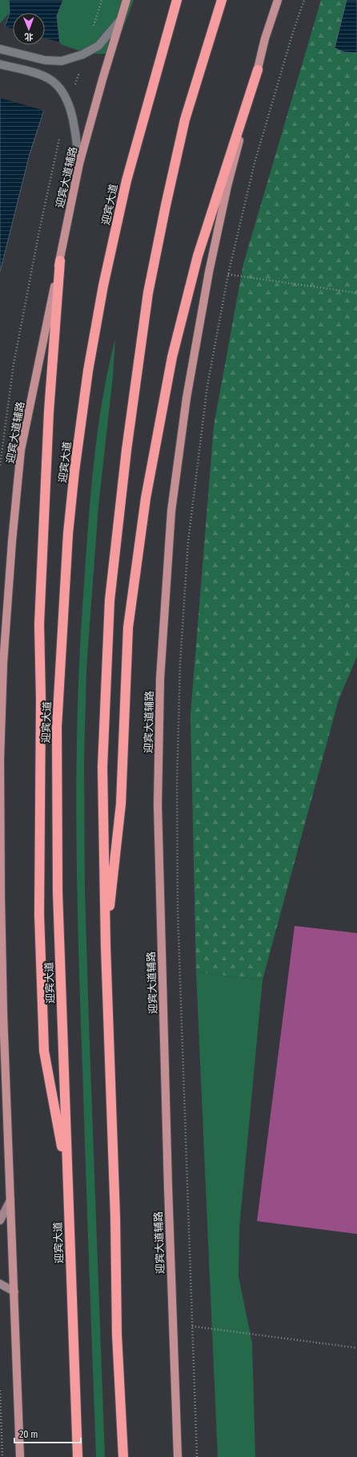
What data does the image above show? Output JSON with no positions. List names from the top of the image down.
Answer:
{
  "streets": {
    "highway": ["迎宾大道"],
    "main road": ["迎宾大道辅路"]
  },
  "scale_bar": "20 m",
  "north": "bottom"
}
